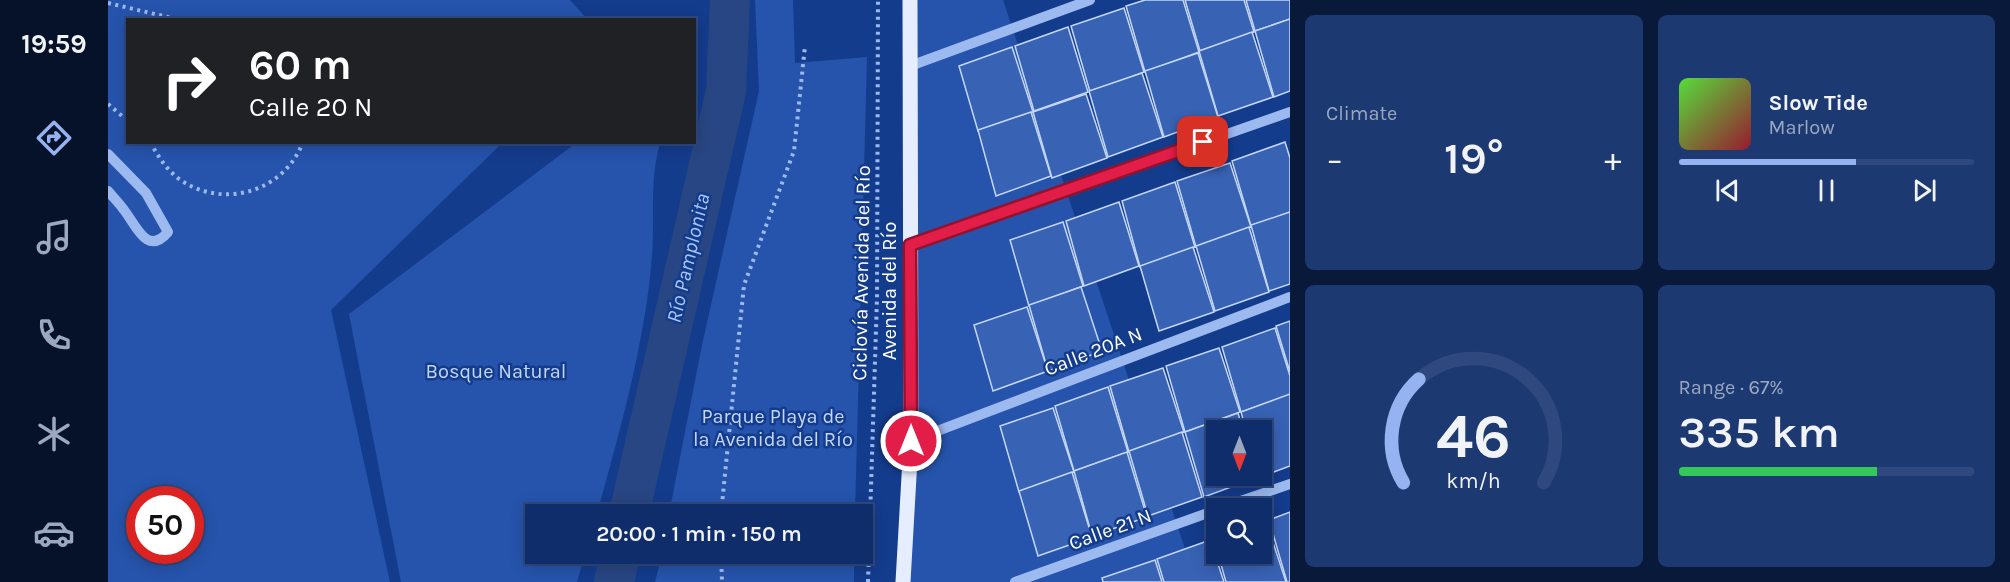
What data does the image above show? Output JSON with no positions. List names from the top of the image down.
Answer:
{
  "streets": {
    "main road": ["Avenida del Río"],
    "street": ["Calle 20A N", "Calle 21 N"],
    "path": ["Ciclovía Avenida del Río"]
  },
  "crossings": [
    ["Avenida del Río", "Calle 20A N"]
  ],
  "water": ["Río Pamplonita"],
  "parks": ["Bosque Natural", "Parque Playa de la Avenida del Río"],
  "north": "bottom",
  "page": {
    "tabs": "19:59",
    "tile": [
      "Climate",
      ["Range · 67%", "335 km"]
    ],
    "turn": ["60 m", "Calle 20 N"],
    "song": ["Slow Tide", "Marlow"],
    "heat": ["−", "19°", "+"],
    "limit": "50",
    "trip": "20:00 · 1 min · 150 m",
    "gauge": ["46", "km/h"]
  }
}
